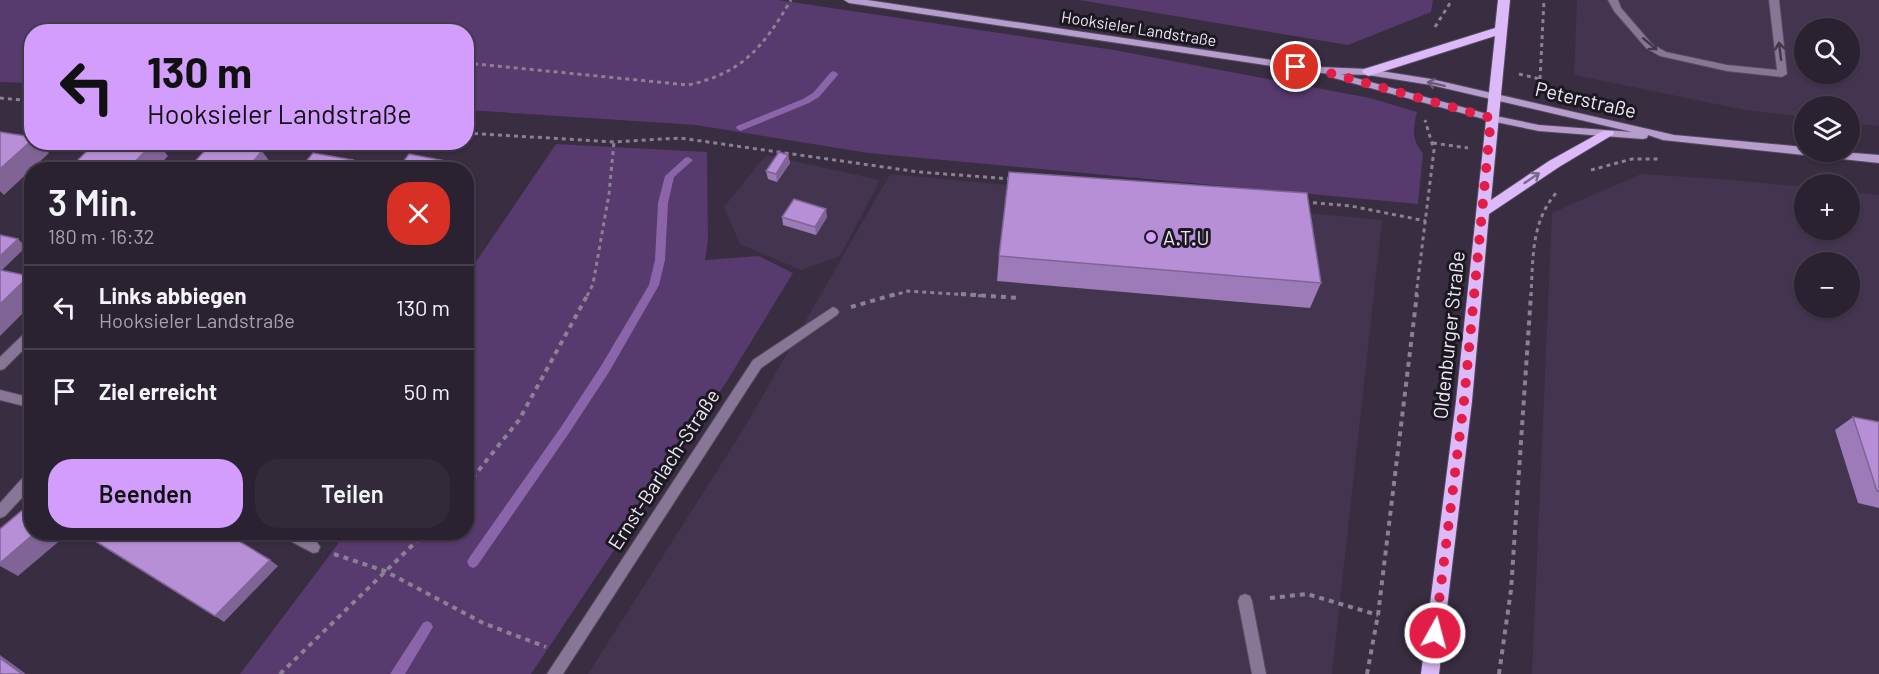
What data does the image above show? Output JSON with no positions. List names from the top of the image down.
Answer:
{
  "streets": {
    "main road": ["Hooksieler Landstraße", "Peterstraße", "Oldenburger Straße"],
    "street": ["Ernst-Barlach-Straße"]
  },
  "crossings": [
    ["Hooksieler Landstraße", "Peterstraße"],
    ["Hooksieler Landstraße", "Oldenburger Straße"],
    ["Peterstraße", "Oldenburger Straße"]
  ],
  "places": ["A.T.U"],
  "page": {
    "map_buttons": ["+", "−"],
    "turn": ["130 m", "Hooksieler Landstraße"],
    "heading": ["3 Min.", "180 m · 16:32"],
    "list": [
      {
        "name": "Links abbiegen",
        "note": "Hooksieler Landstraße",
        "value": "130 m"
      },
      {
        "name": "Ziel erreicht",
        "value": "50 m"
      }
    ],
    "buttons": ["Beenden", "Teilen"]
  }
}
